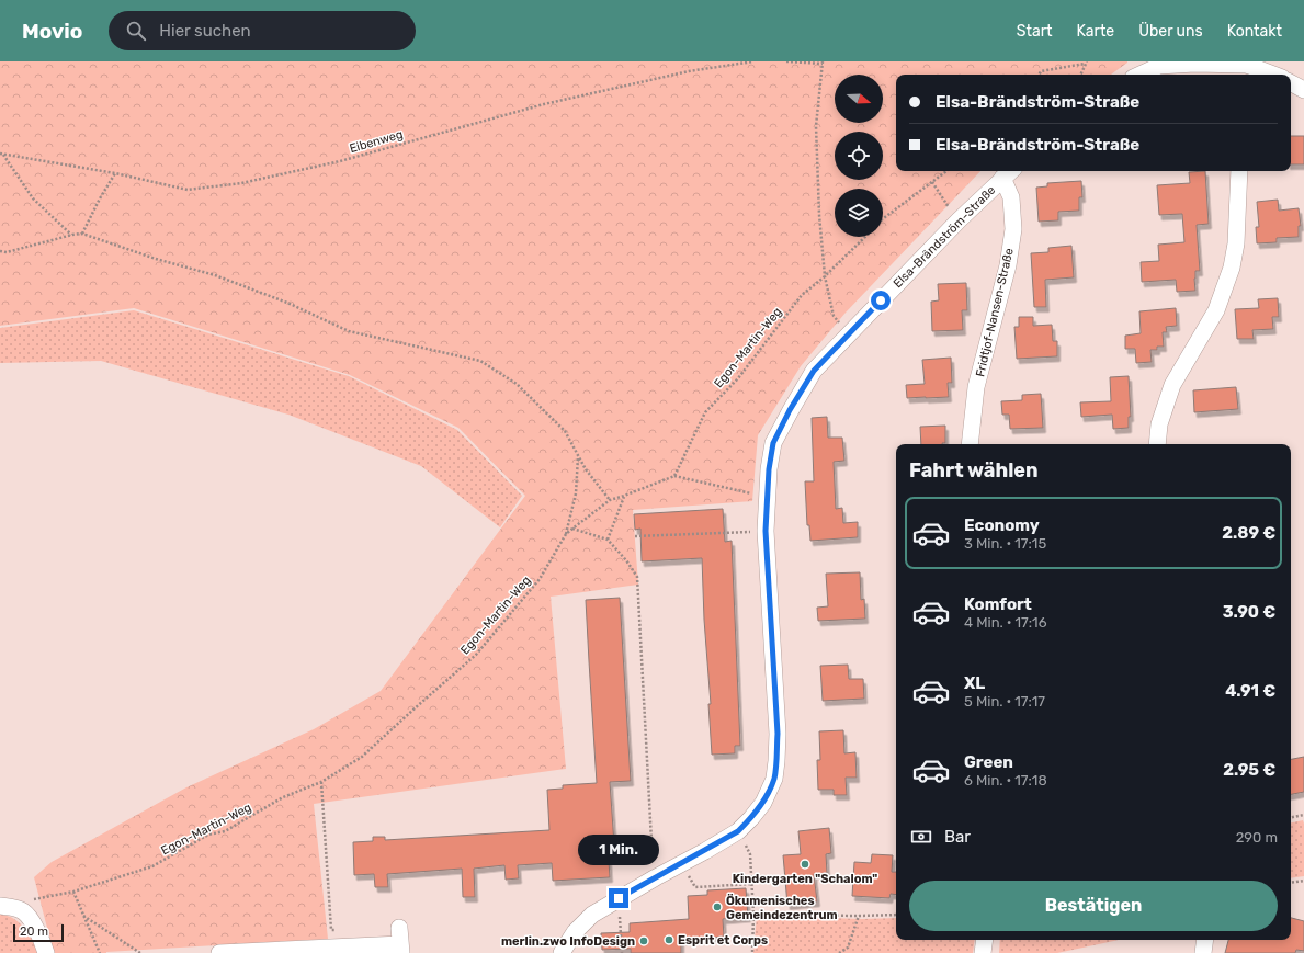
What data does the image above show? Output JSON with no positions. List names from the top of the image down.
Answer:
{
  "streets": {
    "street": ["Elsa-Brändström-Straße", "Fridtjof-Nansen-Straße"],
    "path": ["Eibenweg", "Egon-Martin-Weg"]
  },
  "crossings": [
    ["Elsa-Brändström-Straße", "Fridtjof-Nansen-Straße"]
  ],
  "places": [
    "Kindergarten \"Schalom\"",
    "Ökumenisches Gemeindezentrum",
    "Esprit et Corps",
    "merlin.zwo InfoDesign"
  ],
  "scale_bar": "20 m",
  "north": "right",
  "page": {
    "header": "Movio",
    "search": "Hier suchen",
    "nav": [
      "Start",
      "Karte",
      "Über uns",
      "Kontakt"
    ],
    "banner": ["Elsa-Brändström-Straße", "Elsa-Brändström-Straße"],
    "heading": "Fahrt wählen",
    "list": [
      {
        "name": "Economy",
        "note": "3 Min. · 17:15",
        "value": "2.89 €"
      },
      {
        "name": "Komfort",
        "note": "4 Min. · 17:16",
        "value": "3.90 €"
      },
      {
        "name": "XL",
        "note": "5 Min. · 17:17",
        "value": "4.91 €"
      },
      {
        "name": "Green",
        "note": "6 Min. · 17:18",
        "value": "2.95 €"
      }
    ],
    "pay": ["Bar", "290 m"],
    "bubble": "1 Min.",
    "buttons": "Bestätigen",
    "scale": "20 m"
  }
}
